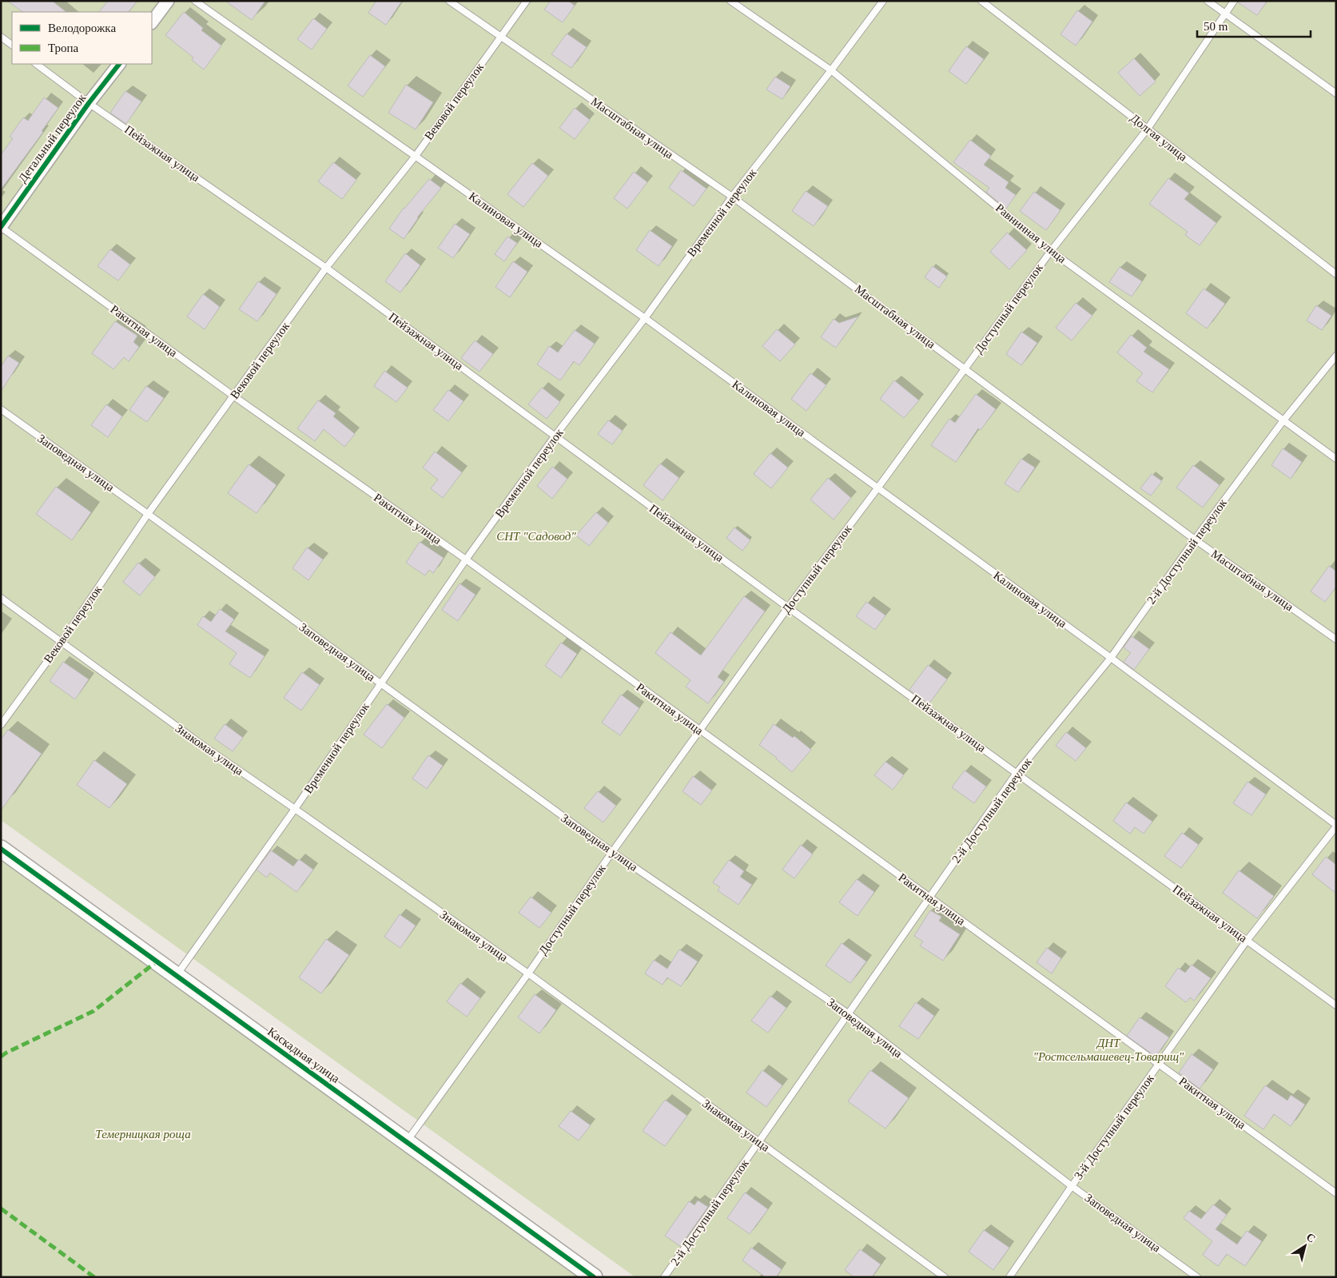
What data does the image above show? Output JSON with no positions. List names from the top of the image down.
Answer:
{
  "streets": {
    "street": ["Детальный переулок", "Каскадная улица"],
    "lane": [
      "Вековой переулок",
      "Масштабная улица",
      "Долгая улица",
      "Пейзажная улица",
      "Временной переулок",
      "Калиновая улица",
      "Равнинная улица",
      "Доступный переулок",
      "Ракитная улица",
      "Заповедная улица",
      "2-й Доступный переулок",
      "Знакомая улица",
      "3-й Доступный переулок"
    ]
  },
  "crossings": [
    ["Вековой переулок", "Масштабная улица"],
    ["Вековой переулок", "Пейзажная улица"],
    ["Вековой переулок", "Калиновая улица"],
    ["Вековой переулок", "Ракитная улица"],
    ["Вековой переулок", "Заповедная улица"],
    ["Вековой переулок", "Знакомая улица"],
    ["Масштабная улица", "Временной переулок"],
    ["Масштабная улица", "Доступный переулок"],
    ["Масштабная улица", "2-й Доступный переулок"],
    ["Долгая улица", "Доступный переулок"],
    ["Детальный переулок", "Пейзажная улица"],
    ["Детальный переулок", "Ракитная улица"],
    ["Пейзажная улица", "Временной переулок"],
    ["Пейзажная улица", "Доступный переулок"],
    ["Пейзажная улица", "2-й Доступный переулок"],
    ["Пейзажная улица", "3-й Доступный переулок"],
    ["Временной переулок", "Калиновая улица"],
    ["Временной переулок", "Равнинная улица"],
    ["Временной переулок", "Ракитная улица"],
    ["Временной переулок", "Заповедная улица"],
    ["Временной переулок", "Знакомая улица"],
    ["Временной переулок", "Каскадная улица"],
    ["Калиновая улица", "Доступный переулок"],
    ["Калиновая улица", "2-й Доступный переулок"],
    ["Калиновая улица", "3-й Доступный переулок"],
    ["Равнинная улица", "Доступный переулок"],
    ["Равнинная улица", "2-й Доступный переулок"],
    ["Доступный переулок", "Ракитная улица"],
    ["Доступный переулок", "Заповедная улица"],
    ["Доступный переулок", "Знакомая улица"],
    ["Доступный переулок", "Каскадная улица"],
    ["Ракитная улица", "2-й Доступный переулок"],
    ["Ракитная улица", "3-й Доступный переулок"],
    ["Заповедная улица", "2-й Доступный переулок"],
    ["Заповедная улица", "3-й Доступный переулок"],
    ["2-й Доступный переулок", "Знакомая улица"]
  ],
  "parks": ["СНТ \"Садовод\"", "ДНТ \"Ростсельмашевец-Товарищ\"", "Темерницкая роща"],
  "legend": ["Велодорожка", "Тропа"],
  "scale_bar": "50 m",
  "north": "top right"
}
